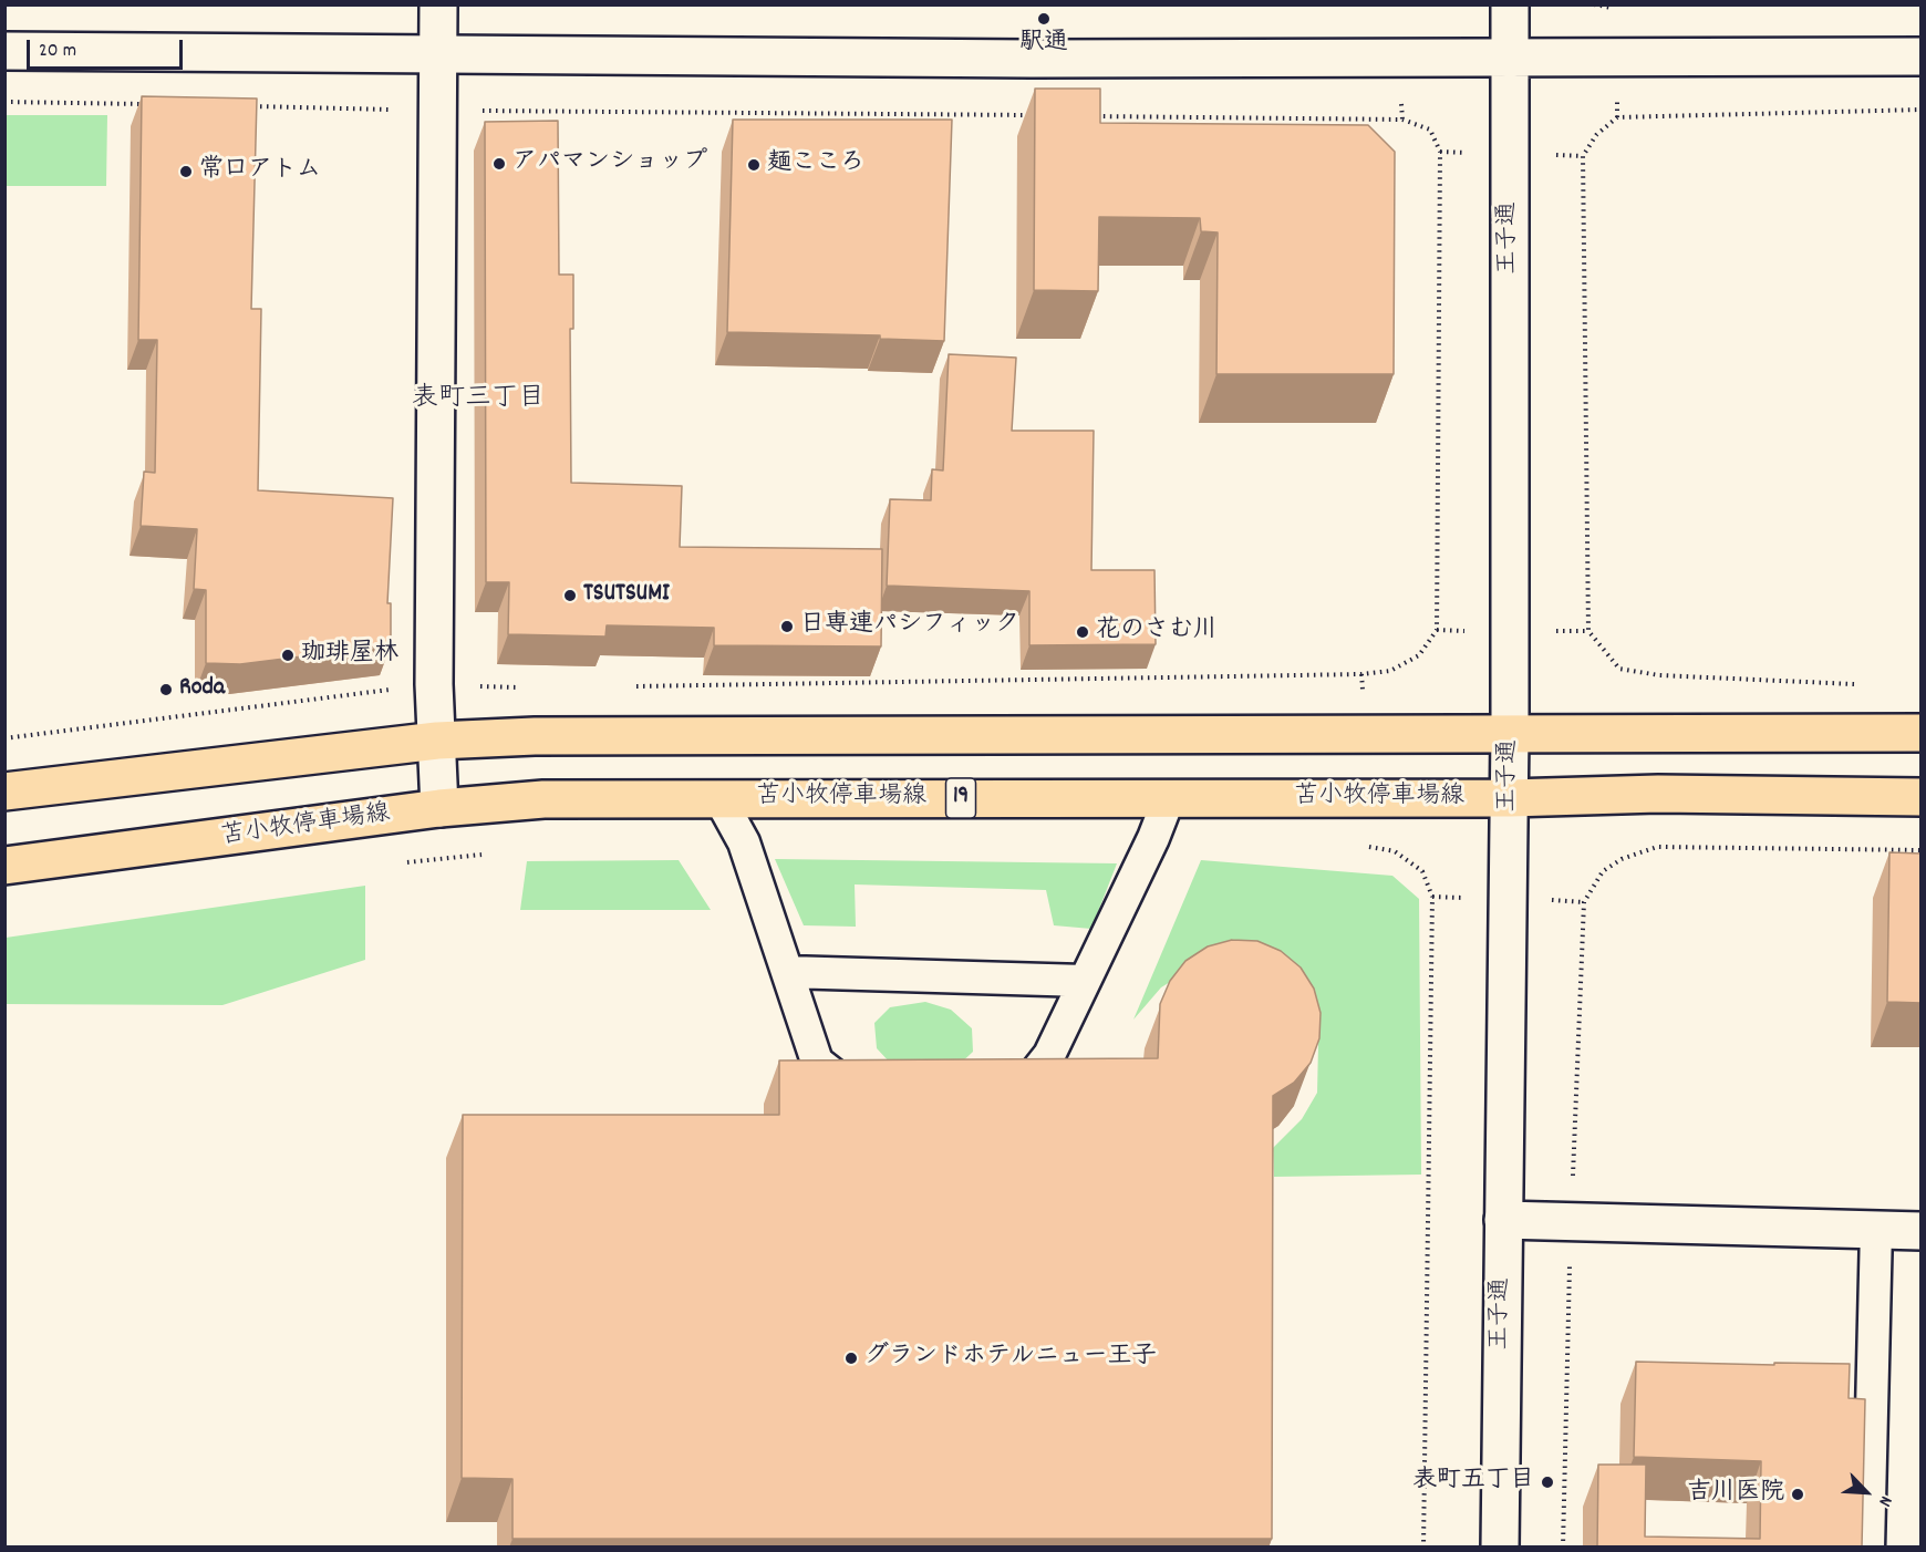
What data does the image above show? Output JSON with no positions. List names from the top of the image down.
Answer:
{
  "streets": {
    "main road": ["苫小牧停車場線", "19"],
    "street": ["王子通"]
  },
  "crossings": [
    ["王子通", "苫小牧停車場線"]
  ],
  "districts": ["表町三丁目"],
  "places": [
    "駅通",
    "アパマンショップ",
    "麺こころ",
    "常口アトム",
    "TSUTSUMI",
    "日専連パシフィック",
    "花のさむ川",
    "珈琲屋林",
    "Roda",
    "グランドホテルニュー王子",
    "表町五丁目",
    "吉川医院"
  ],
  "scale_bar": "20 m",
  "north": "bottom right"
}
